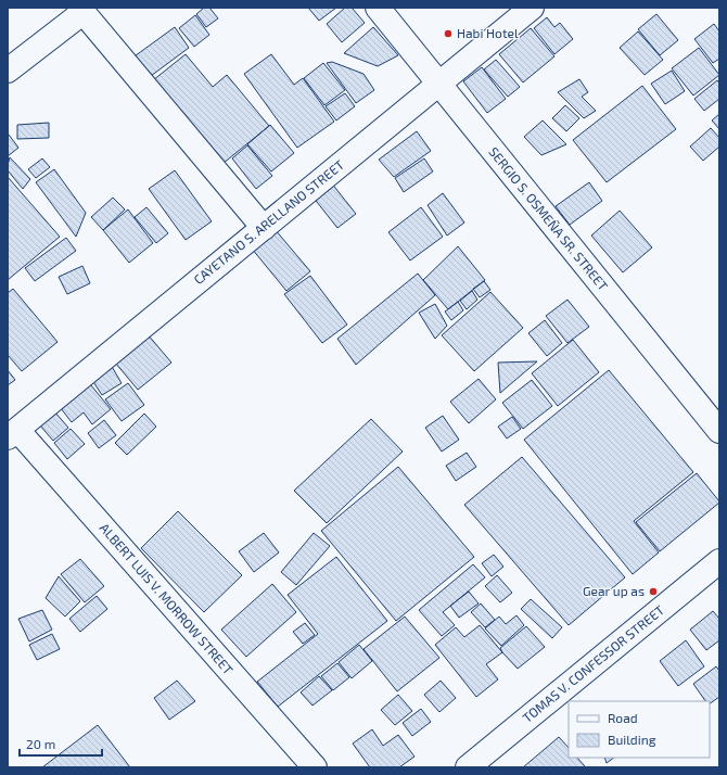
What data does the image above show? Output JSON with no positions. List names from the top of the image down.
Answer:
{
  "streets": {
    "street": [
      "SERGIO S. OSMEÑA SR. STREET",
      "CAYETANO S. ARELLANO STREET",
      "ALBERT LUIS V. MORROW STREET",
      "TOMAS V. CONFESSOR STREET"
    ]
  },
  "crossings": [
    ["SERGIO S. OSMEÑA SR. STREET", "CAYETANO S. ARELLANO STREET"],
    ["CAYETANO S. ARELLANO STREET", "ALBERT LUIS V. MORROW STREET"]
  ],
  "places": ["Habi Hotel", "Gear up as"],
  "legend": ["Road", "Building"],
  "scale_bar": "20 m"
}
